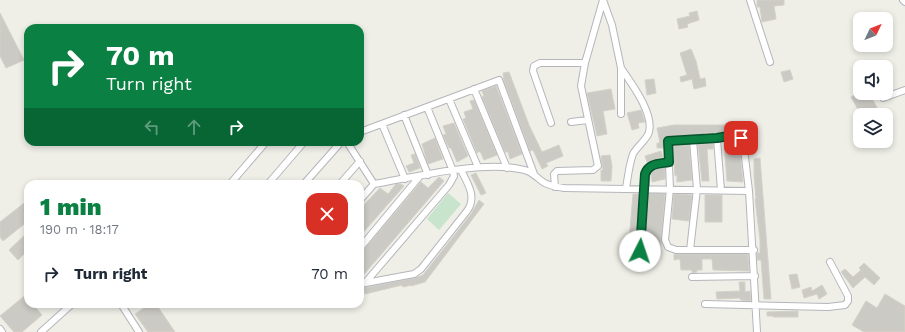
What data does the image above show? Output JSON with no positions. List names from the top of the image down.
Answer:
{
  "north": "top right",
  "page": {
    "turn": ["70 m", "Turn right"],
    "heading": ["1 min", "190 m · 18:17"],
    "list": [
      {
        "name": "Turn right",
        "value": "70 m"
      }
    ]
  }
}
